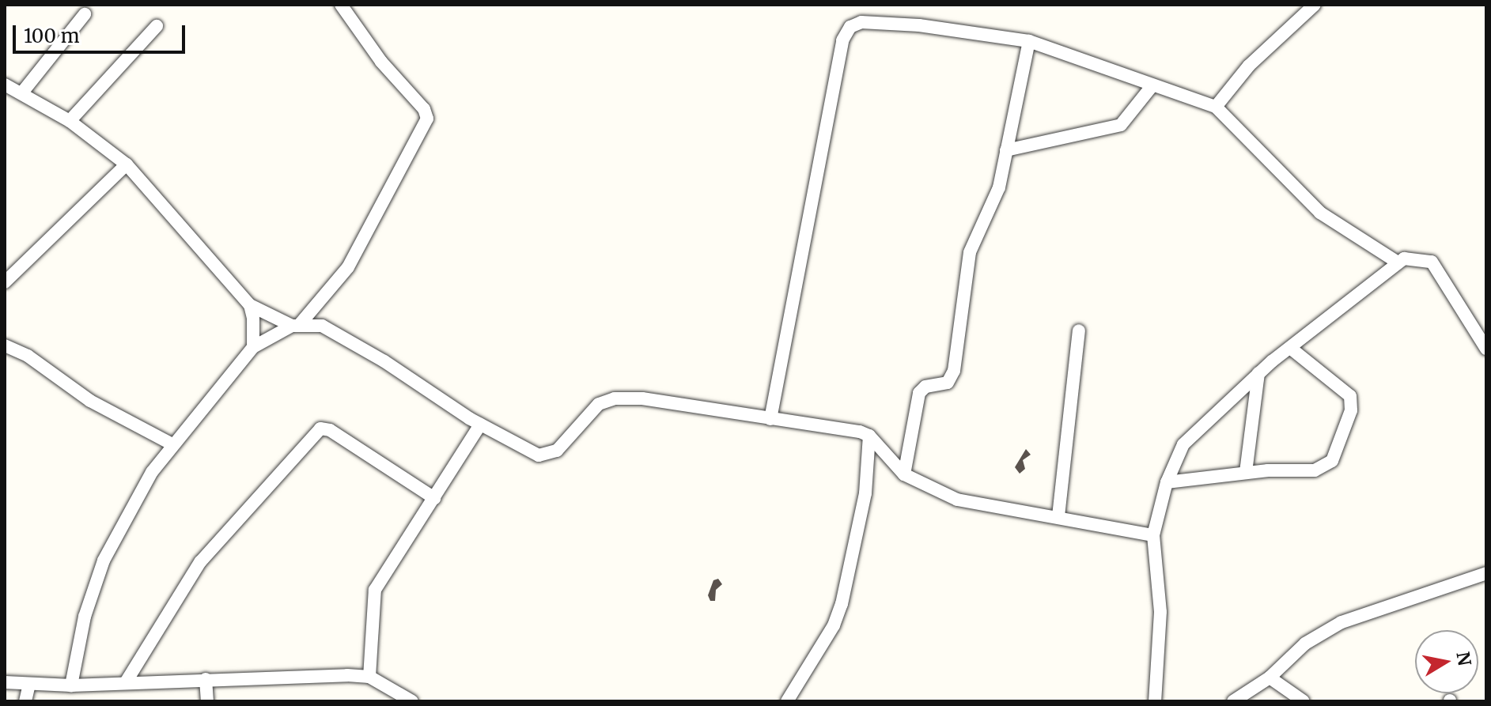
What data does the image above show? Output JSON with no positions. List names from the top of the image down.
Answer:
{
  "scale_bar": "100 m",
  "north": "right"
}
